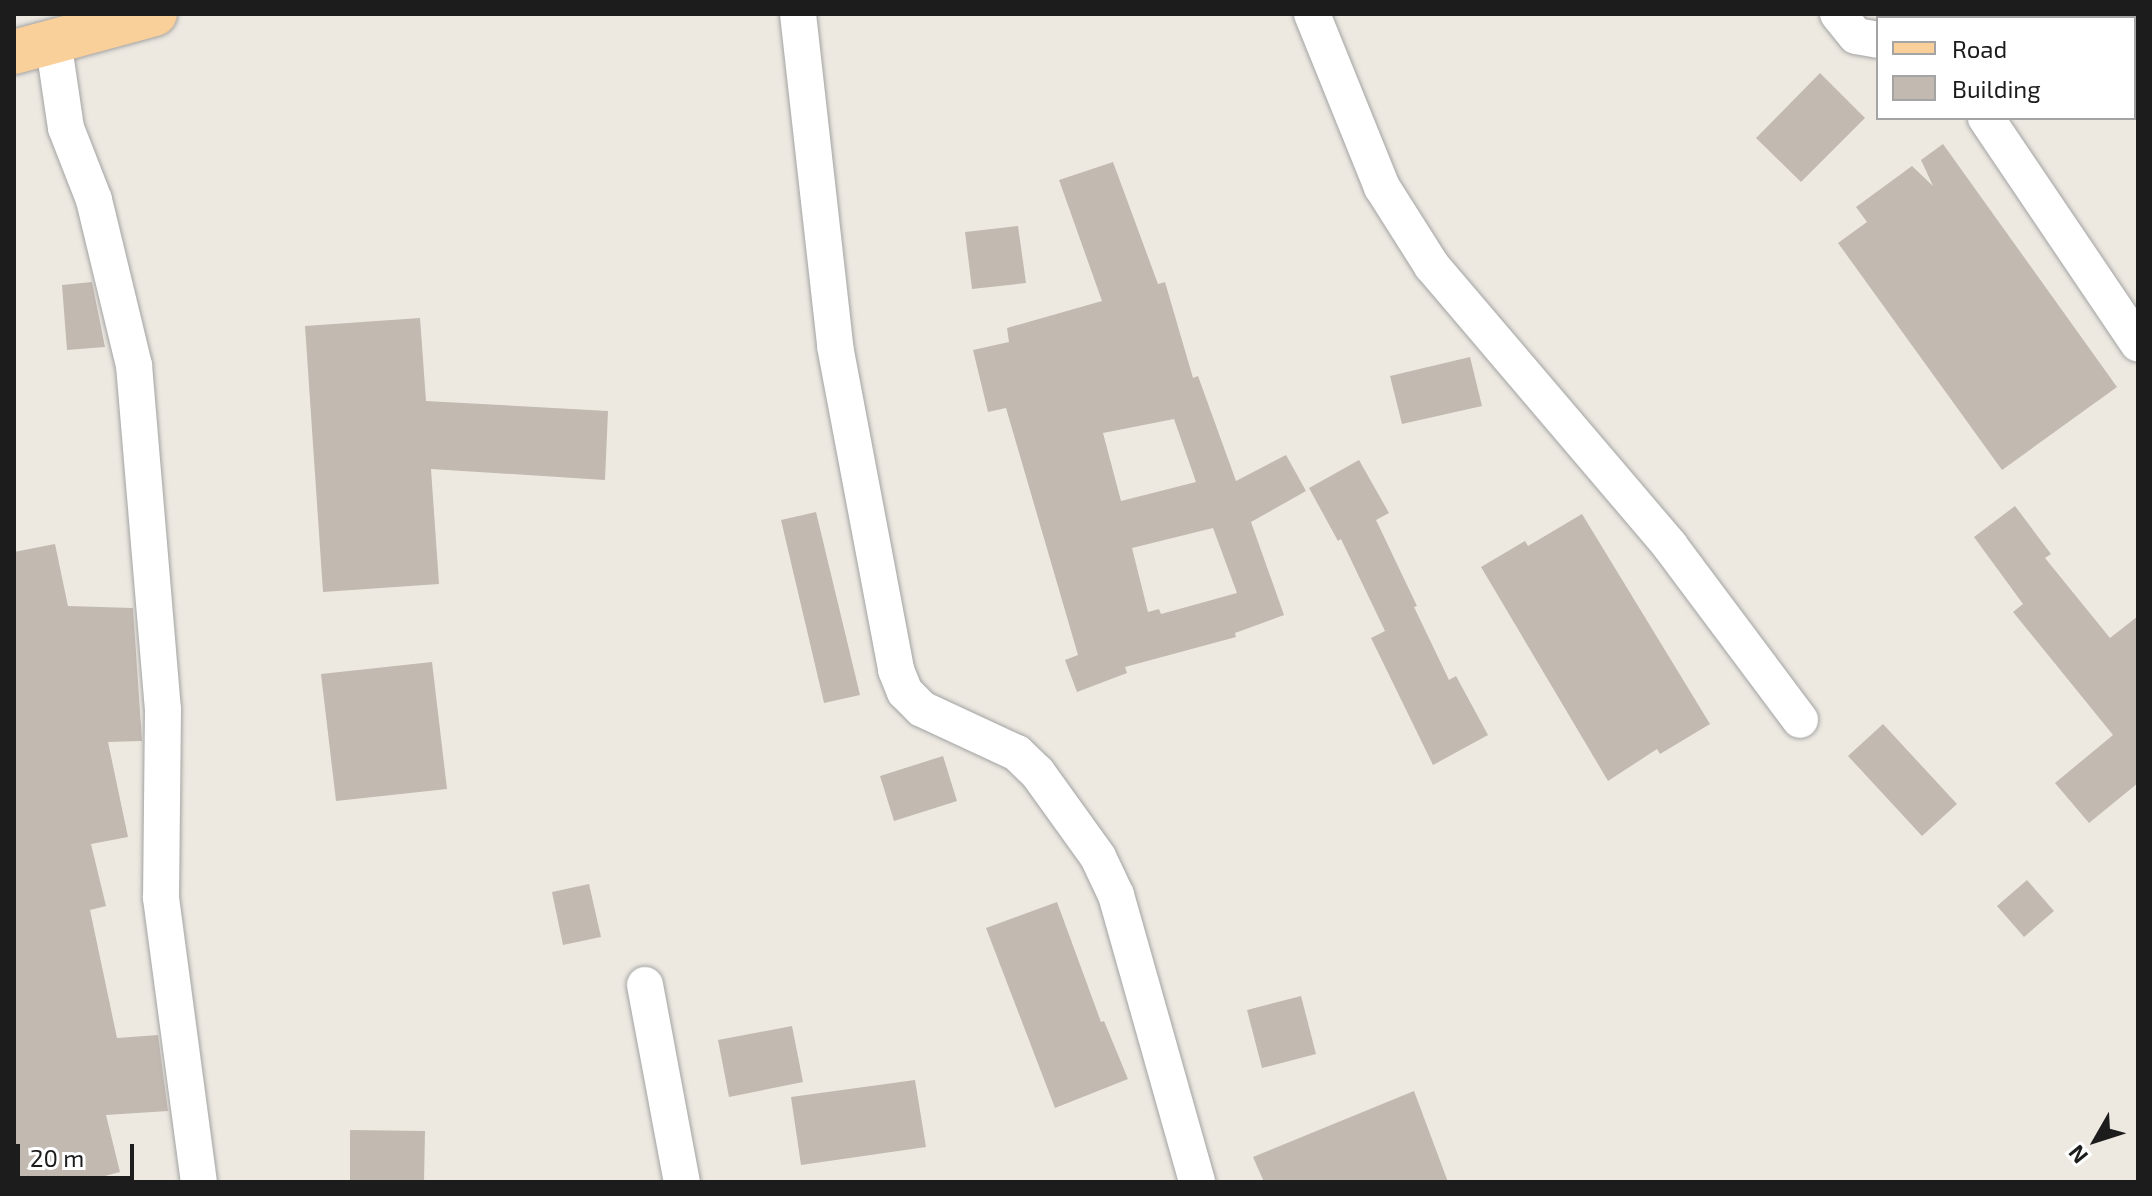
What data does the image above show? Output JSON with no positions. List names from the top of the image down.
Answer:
{
  "legend": ["Road", "Building"],
  "scale_bar": "20 m",
  "north": "bottom left"
}
